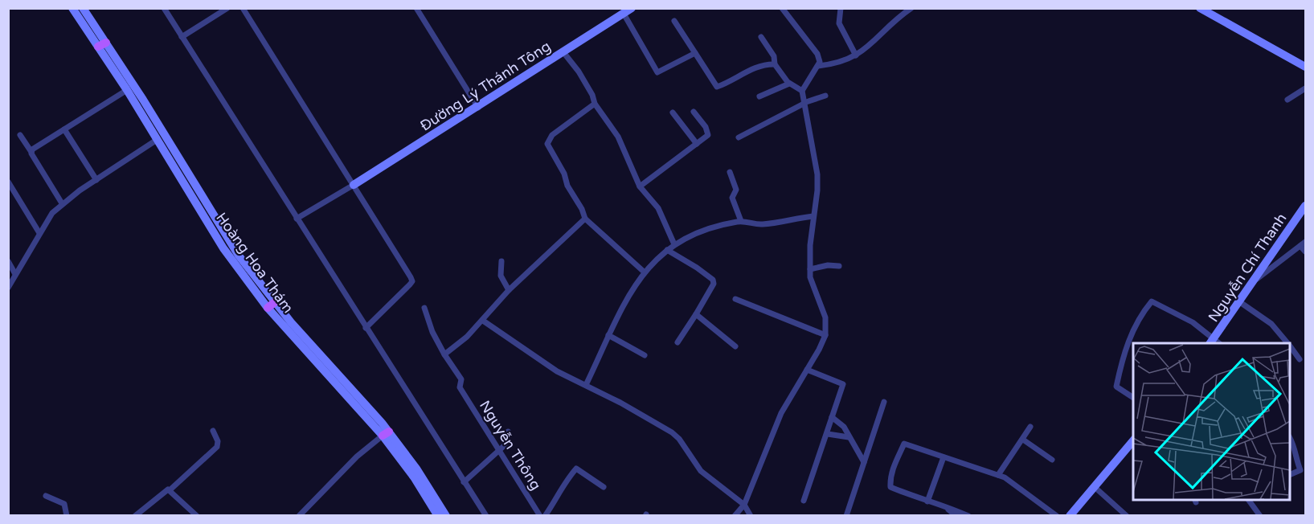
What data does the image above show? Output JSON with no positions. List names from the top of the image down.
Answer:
{
  "streets": {
    "main road": ["Đường Lý Thánh Tông", "Hoàng Hoa Thám", "Nguyễn Chí Thanh"],
    "street": ["Nguyễn Thông"]
  }
}
